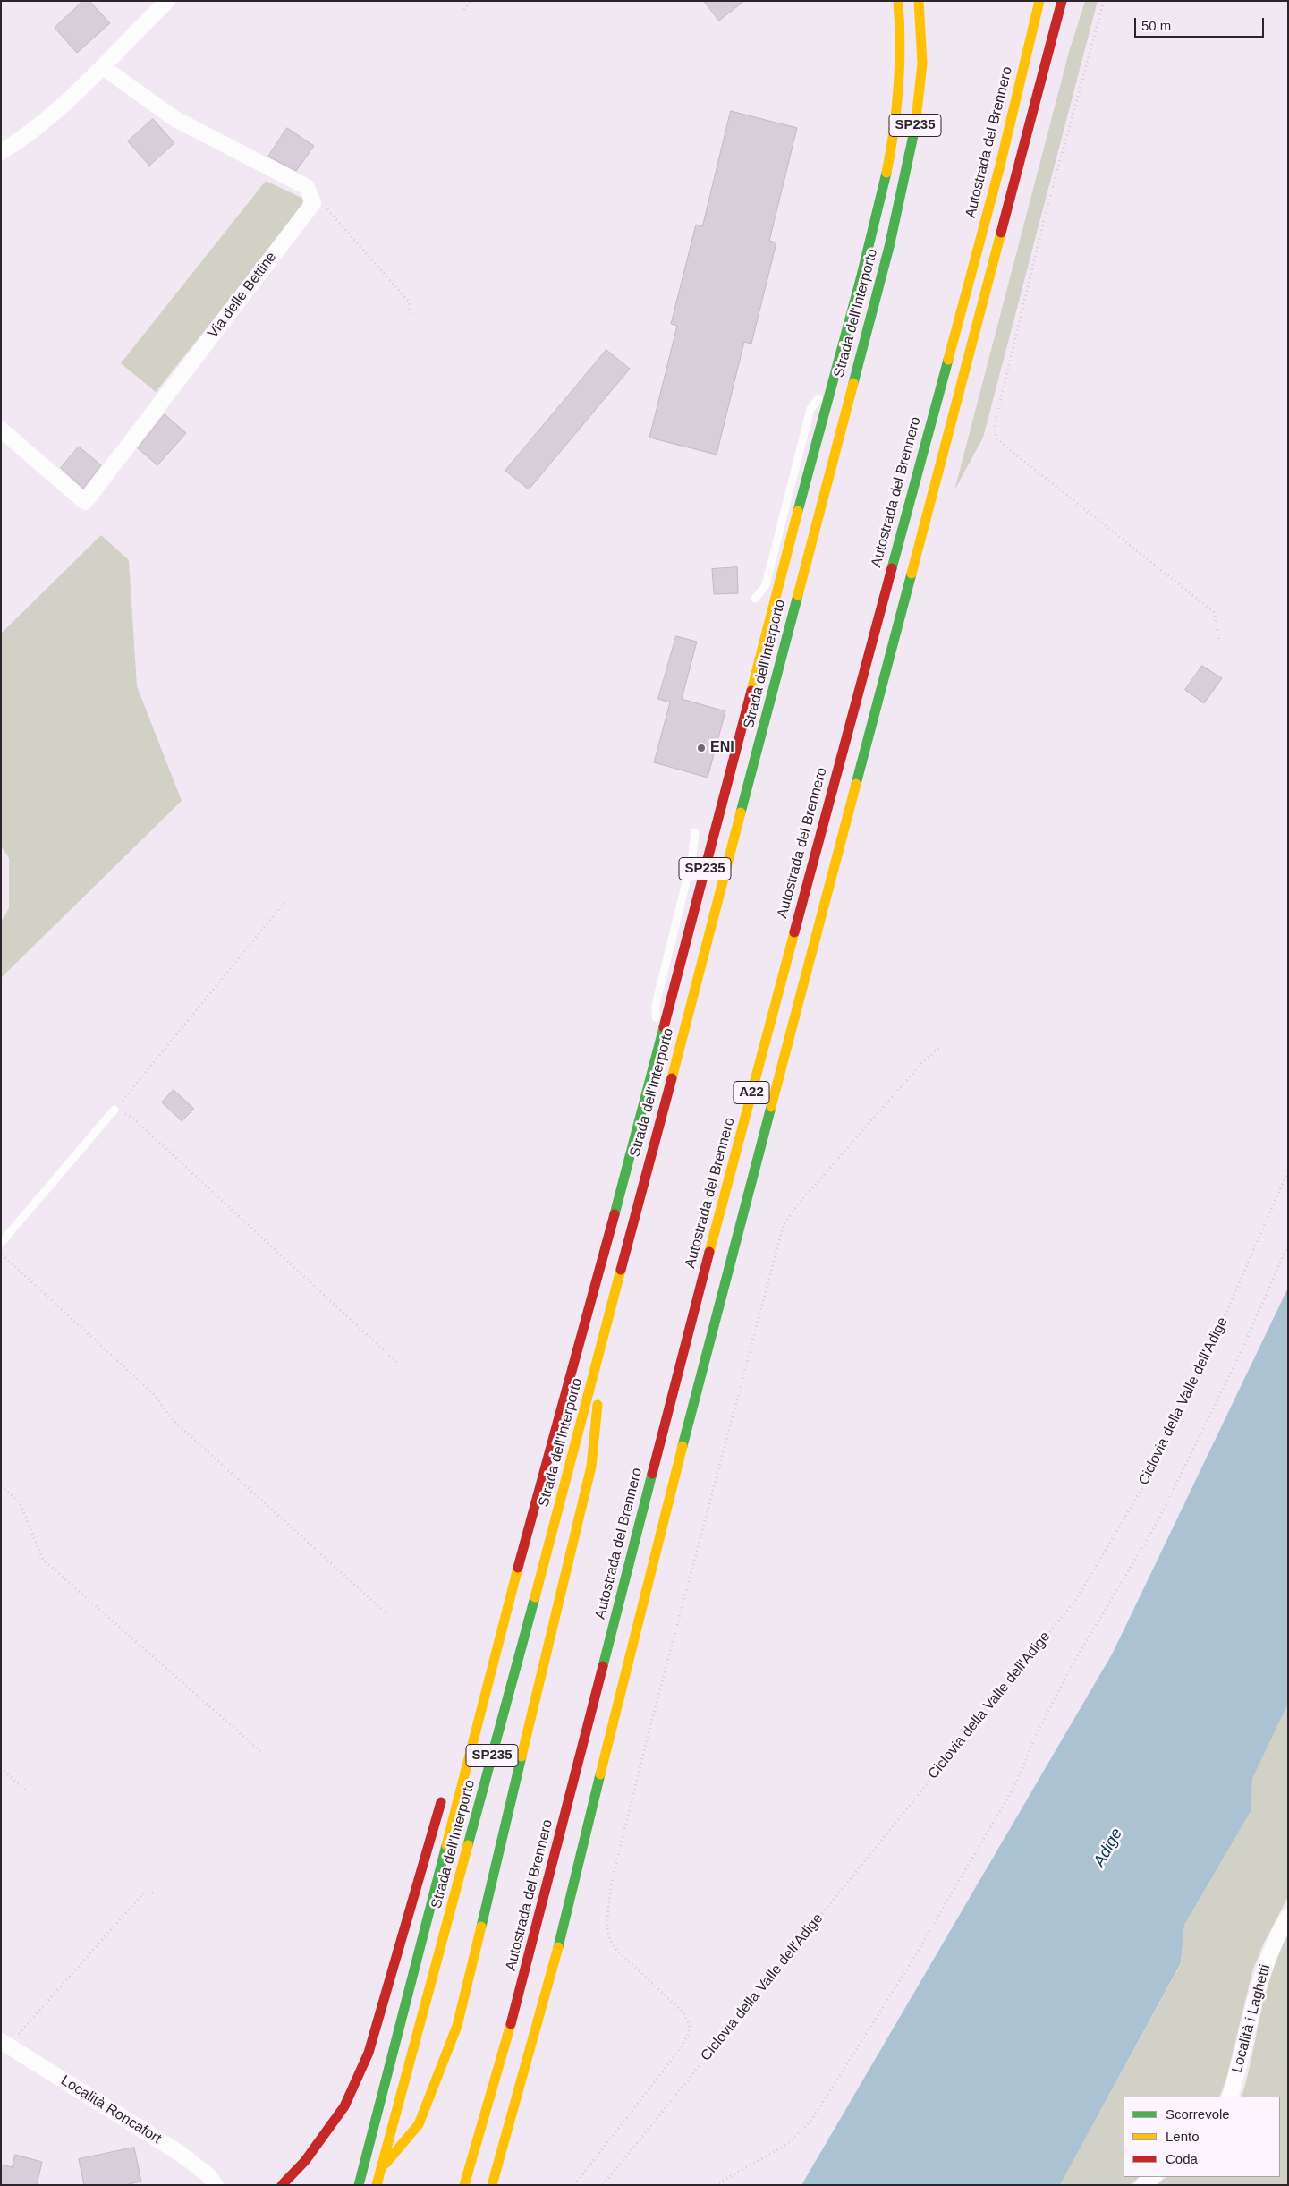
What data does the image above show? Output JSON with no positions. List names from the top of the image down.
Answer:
{
  "streets": {
    "highway": [
      "SP235",
      "Autostrada del Brennero",
      "Strada dell'Interporto",
      "A22"
    ],
    "street": ["Via delle Bettine", "Località i Laghetti", "Località Roncafort"],
    "path": ["Ciclovia della Valle dell'Adige"]
  },
  "water": ["Adige"],
  "places": ["ENI"],
  "legend": ["Scorrevole", "Lento", "Coda"],
  "scale_bar": "50 m"
}
